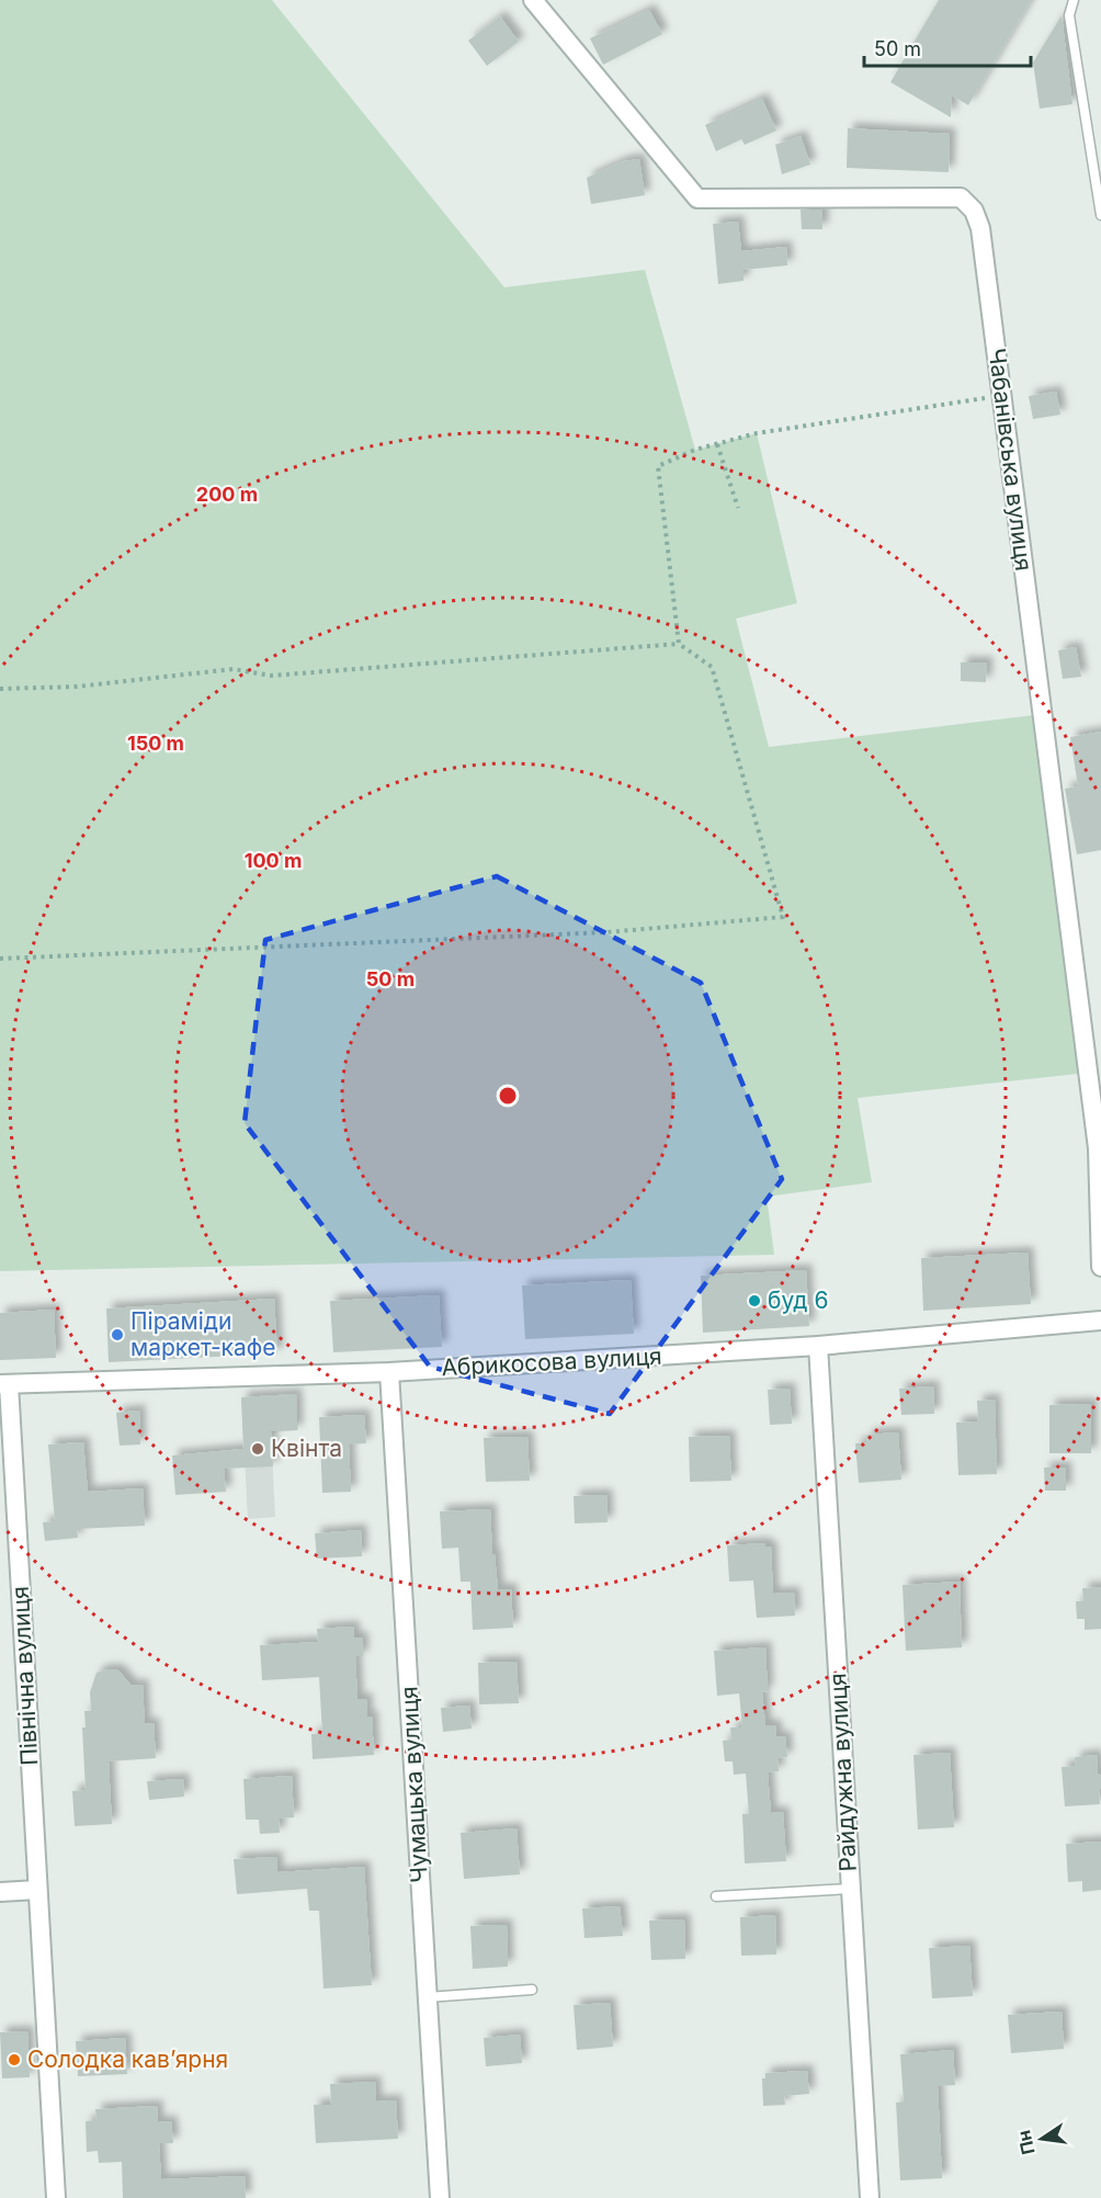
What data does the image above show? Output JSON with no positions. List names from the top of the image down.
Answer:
{
  "streets": {
    "street": [
      "Чабанівська вулиця",
      "Абрикосова вулиця",
      "Північна вулиця",
      "Райдужна вулиця",
      "Чумацька вулиця"
    ]
  },
  "crossings": [
    ["Абрикосова вулиця", "Північна вулиця"],
    ["Абрикосова вулиця", "Райдужна вулиця"],
    ["Абрикосова вулиця", "Чумацька вулиця"]
  ],
  "places": [
    "буд 6",
    "Піраміди маркет-кафе",
    "Квінта",
    "Солодка кав’ярня"
  ],
  "scale_bar": "50 m",
  "north": "left",
  "rings": [
    "200 m",
    "150 m",
    "100 m",
    "50 m"
  ]
}
